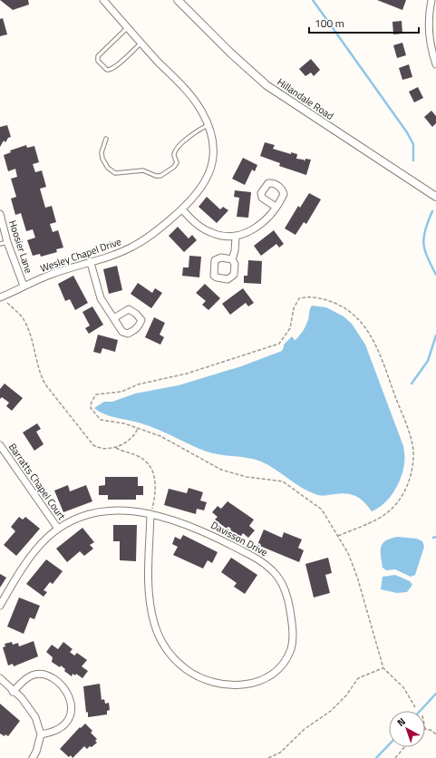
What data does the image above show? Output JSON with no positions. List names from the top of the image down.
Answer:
{
  "streets": {
    "street": [
      "Hillandale Road",
      "Hoosier Lane",
      "Wesley Chapel Drive",
      "Barratts Chapel Court",
      "Davisson Drive"
    ]
  },
  "crossings": [
    ["Hoosier Lane", "Wesley Chapel Drive"],
    ["Barratts Chapel Court", "Davisson Drive"]
  ],
  "scale_bar": "100 m",
  "north": "top left"
}
